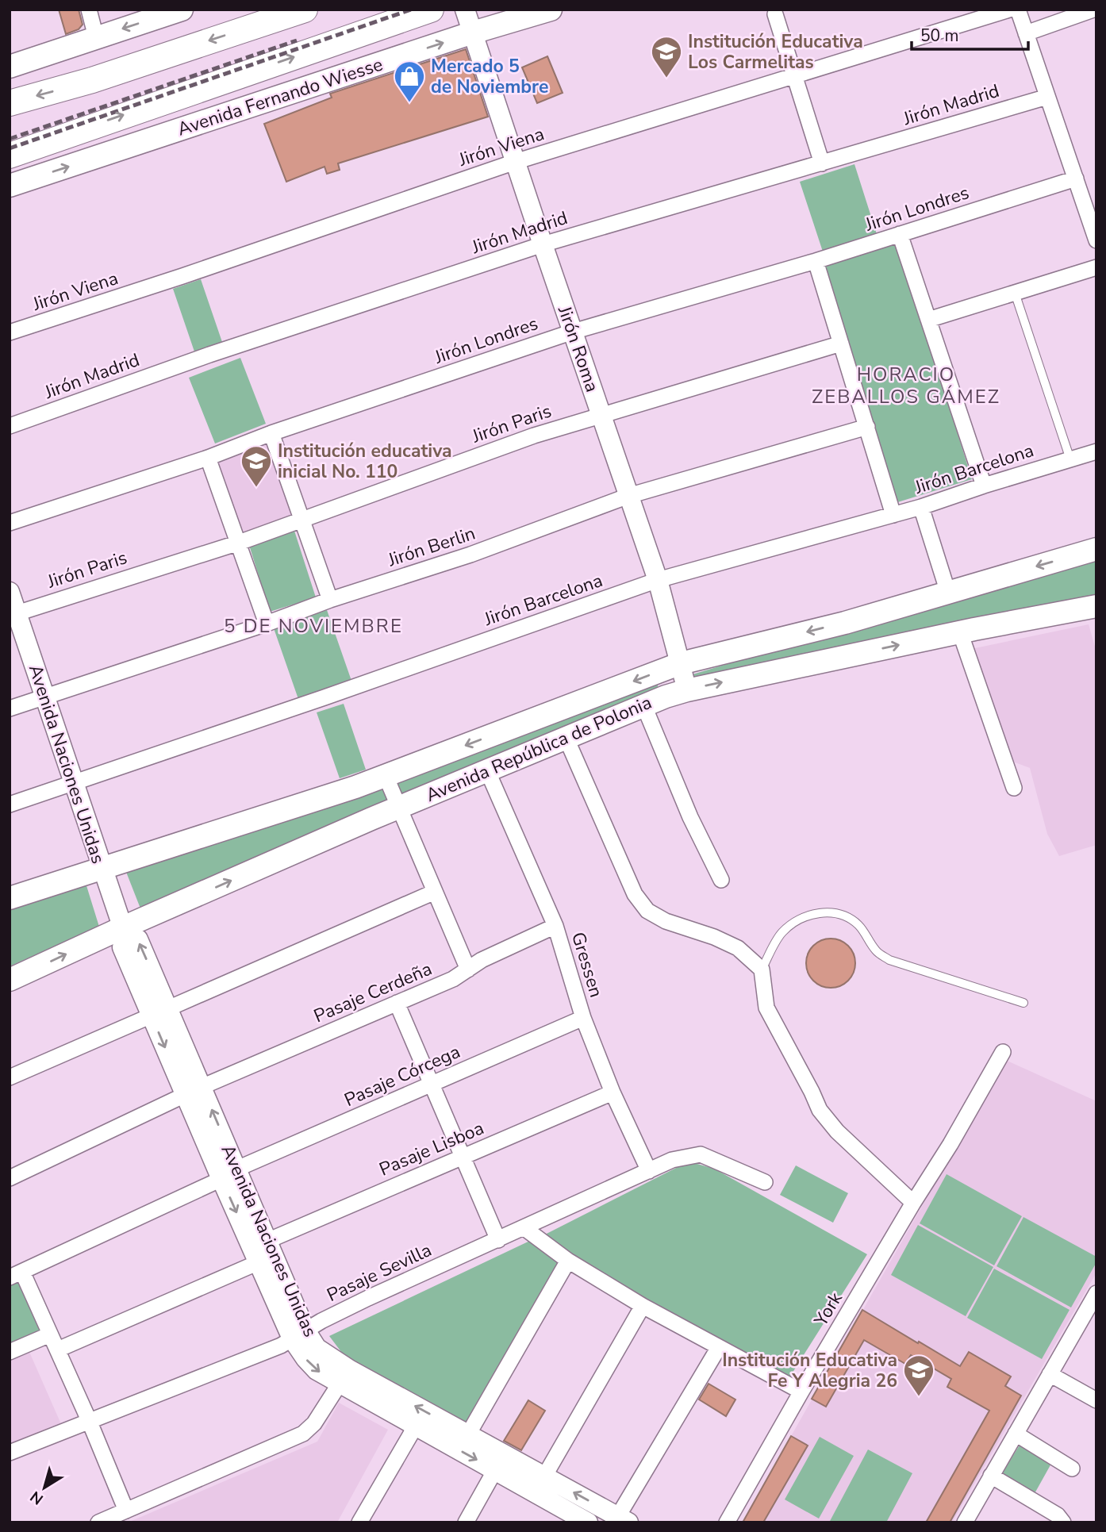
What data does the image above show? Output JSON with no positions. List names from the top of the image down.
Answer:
{
  "streets": {
    "main road": ["Avenida Fernando Wiesse", "Avenida República de Polonia"],
    "street": [
      "Jirón Madrid",
      "Jirón Viena",
      "Jirón Londres",
      "Jirón Roma",
      "Jirón Paris",
      "Jirón Barcelona",
      "Jirón Berlin",
      "Avenida Naciones Unidas",
      "Gressen",
      "Pasaje Cerdeña",
      "Pasaje Córcega",
      "Pasaje Lisboa",
      "Pasaje Sevilla",
      "York"
    ]
  },
  "crossings": [
    ["Avenida Fernando Wiesse", "Jirón Roma"],
    ["Jirón Madrid", "Jirón Roma"],
    ["Jirón Viena", "Jirón Roma"],
    ["Jirón Londres", "Jirón Roma"],
    ["Jirón Roma", "Jirón Paris"],
    ["Jirón Roma", "Jirón Barcelona"],
    ["Jirón Roma", "Jirón Berlin"],
    ["Jirón Roma", "Avenida República de Polonia"],
    ["Jirón Paris", "Avenida Naciones Unidas"],
    ["Jirón Barcelona", "Avenida Naciones Unidas"],
    ["Jirón Berlin", "Avenida Naciones Unidas"],
    ["Avenida República de Polonia", "Avenida Naciones Unidas"],
    ["Avenida República de Polonia", "Gressen"],
    ["Avenida Naciones Unidas", "Pasaje Cerdeña"],
    ["Avenida Naciones Unidas", "Pasaje Córcega"],
    ["Avenida Naciones Unidas", "Pasaje Lisboa"],
    ["Avenida Naciones Unidas", "Pasaje Sevilla"],
    ["Gressen", "Pasaje Cerdeña"],
    ["Gressen", "Pasaje Córcega"],
    ["Gressen", "Pasaje Lisboa"],
    ["Gressen", "Pasaje Sevilla"]
  ],
  "districts": ["HORACIO ZEBALLOS GÁMEZ", "5 DE NOVIEMBRE"],
  "places": {
    "school or university": ["Institución Educativa Los Carmelitas", "Institución educativa inicial No. 110", "Institución Educativa Fe Y Alegria 26"],
    "shop": ["Mercado 5 de Noviembre"]
  },
  "scale_bar": "50 m",
  "north": "bottom left"
}
